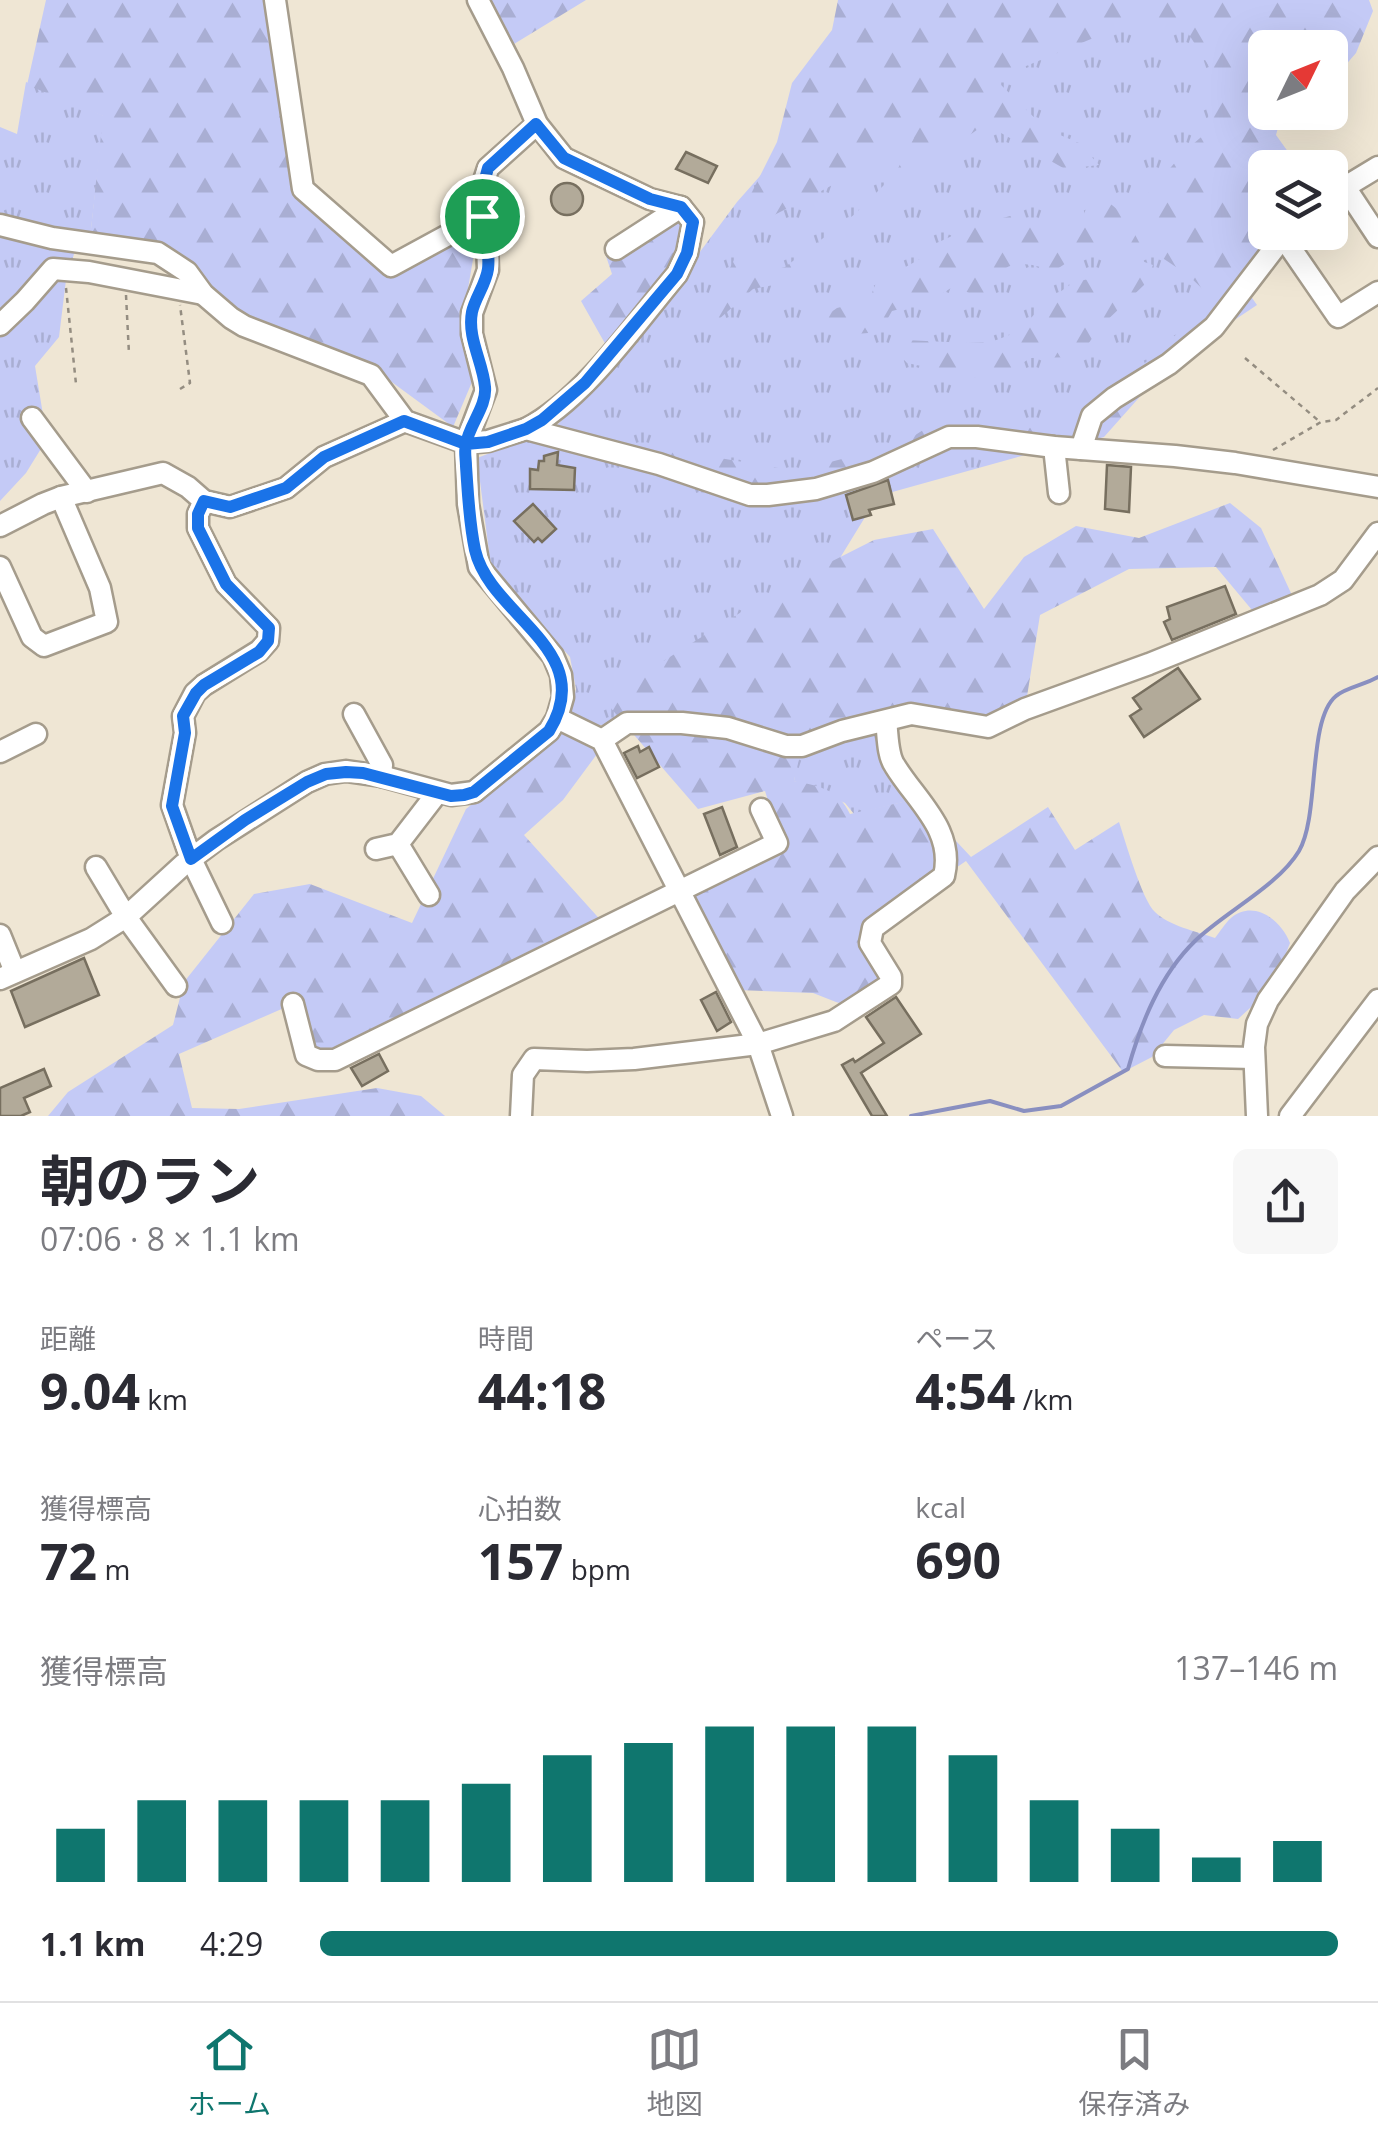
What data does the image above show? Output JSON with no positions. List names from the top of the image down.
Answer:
{
  "north": "top right",
  "page": {
    "heading": ["朝のラン", "07:06 · 8 × 1.1 km"],
    "stats": [
      ["距離", "9.04 km"],
      ["時間", "44:18"],
      ["ペース", "4:54 /km"],
      ["獲得標高", "72 m"],
      ["心拍数", "157 bpm"],
      ["kcal", "690"]
    ],
    "chart": ["獲得標高", "137–146 m"],
    "list": [
      {
        "name": "1.1 km",
        "note": "4:29"
      }
    ],
    "tabs": ["ホーム", "地図", "保存済み"]
  }
}
